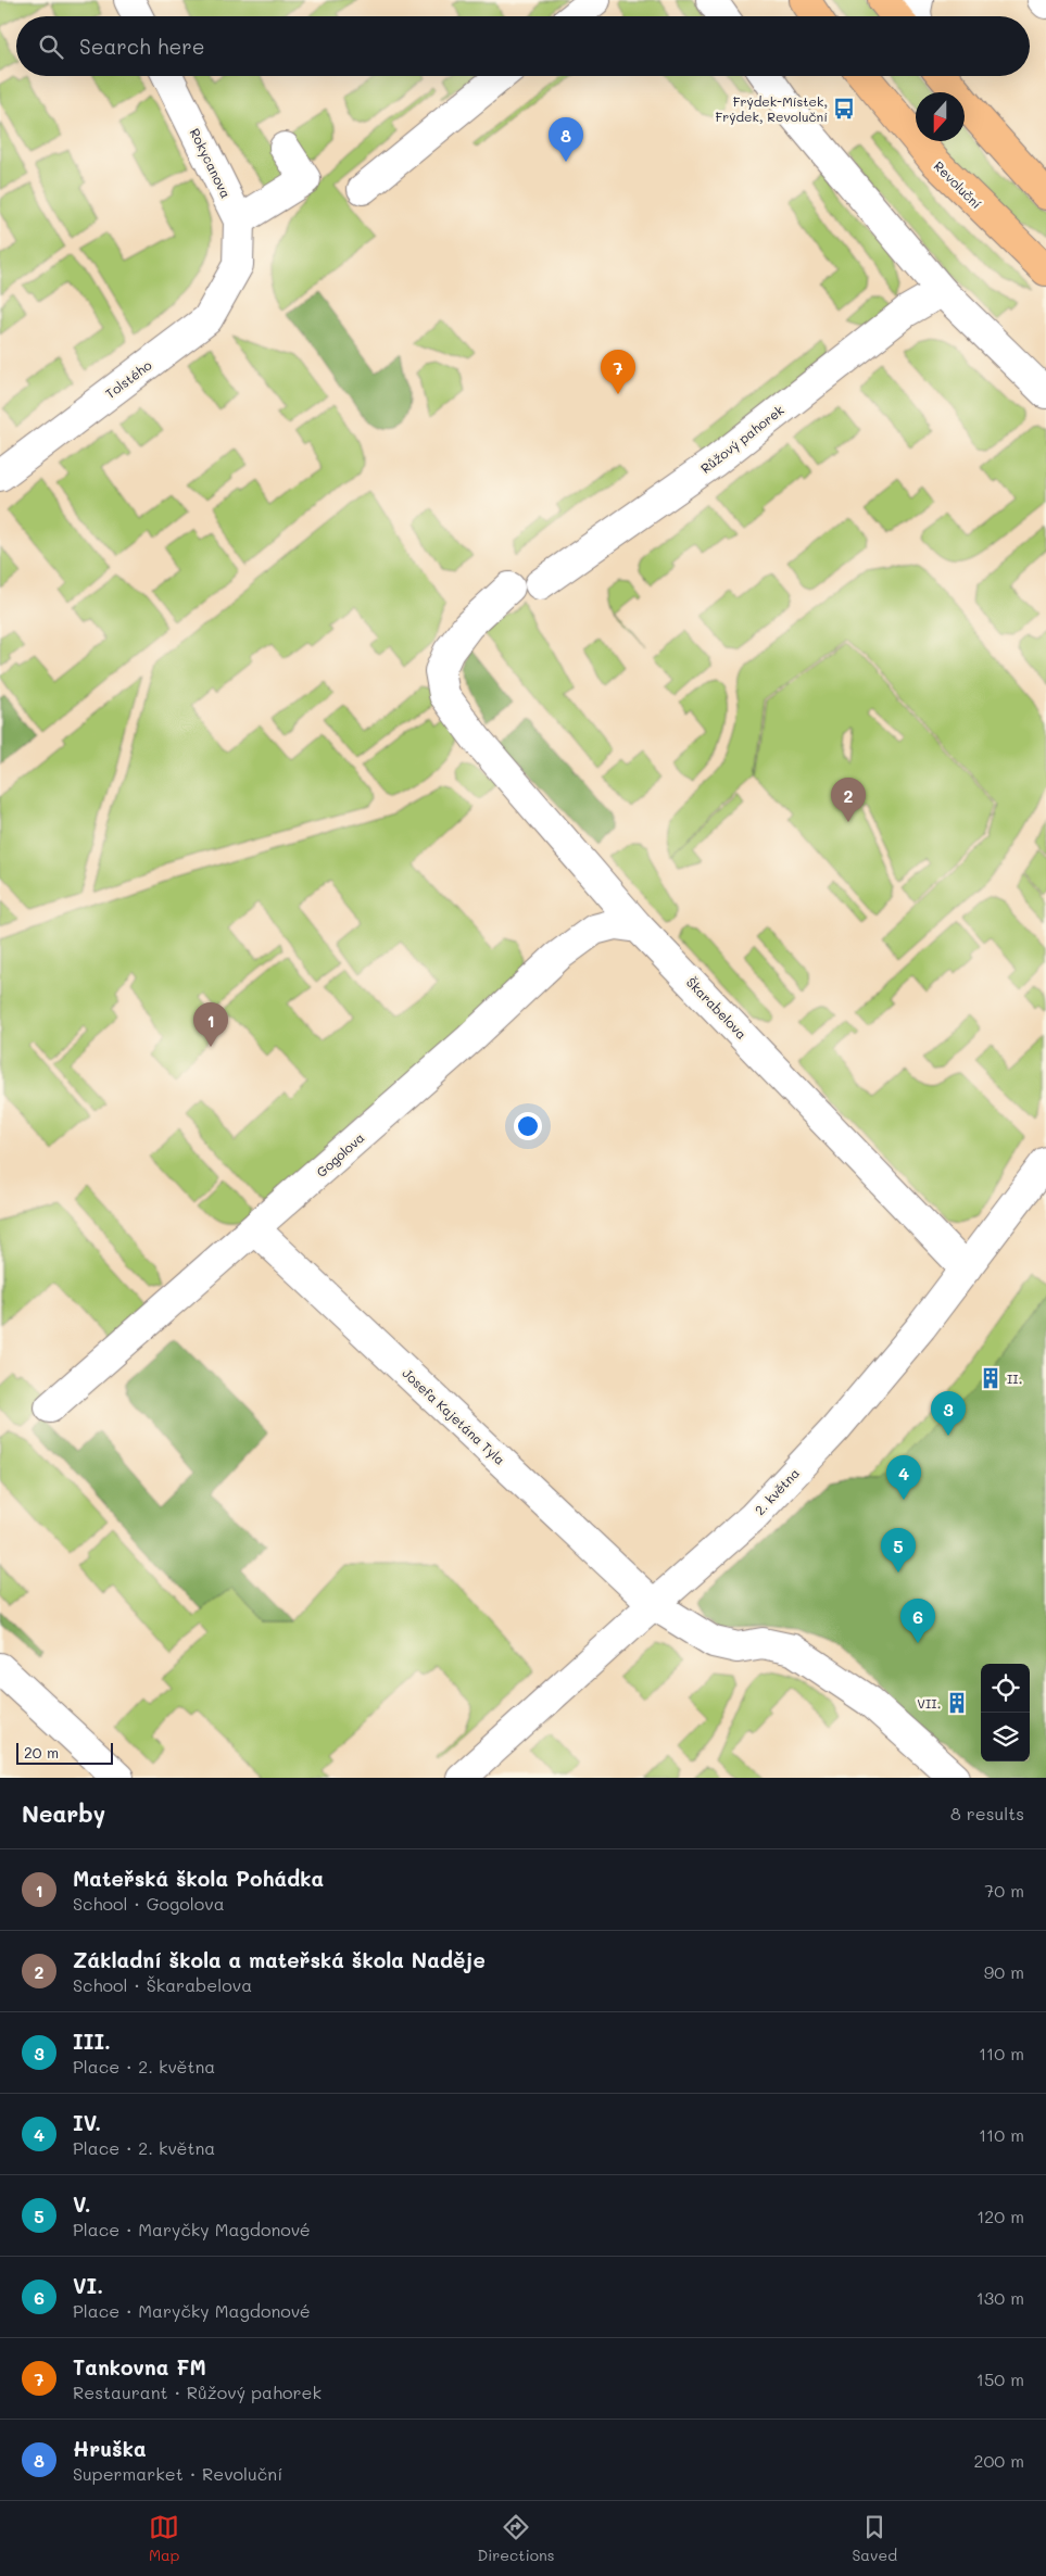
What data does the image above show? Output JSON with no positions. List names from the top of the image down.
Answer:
{
  "streets": {
    "main road": ["Revoluční"],
    "street": [
      "Rokycanova",
      "Tolstého",
      "Růžový pahorek",
      "Škarabelova",
      "Gogolova",
      "Josefa Kajetána Tyla",
      "2. května"
    ]
  },
  "crossings": [
    ["Rokycanova", "Tolstého"],
    ["Škarabelova", "Gogolova"],
    ["Škarabelova", "2. května"],
    ["Gogolova", "Josefa Kajetána Tyla"],
    ["Josefa Kajetána Tyla", "2. května"]
  ],
  "places": {
    "bus stop": ["Frýdek-Místek, Frýdek, Revoluční"],
    "building": ["II.", "VII."]
  },
  "scale_bar": "20 m",
  "north": "bottom",
  "page": {
    "search": "Search here",
    "pins": [
      "8",
      "7",
      "2",
      "1",
      "3",
      "4",
      "5",
      "6"
    ],
    "scale": "20 m",
    "heading": ["Nearby", "8 results"],
    "list": [
      {
        "mark": "1",
        "name": "Mateřská škola Pohádka",
        "note": "School · Gogolova",
        "value": "70 m"
      },
      {
        "mark": "2",
        "name": "Základní škola a mateřská škola Naděje",
        "note": "School · Škarabelova",
        "value": "90 m"
      },
      {
        "mark": "3",
        "name": "III.",
        "note": "Place · 2. května",
        "value": "110 m"
      },
      {
        "mark": "4",
        "name": "IV.",
        "note": "Place · 2. května",
        "value": "110 m"
      },
      {
        "mark": "5",
        "name": "V.",
        "note": "Place · Maryčky Magdonové",
        "value": "120 m"
      },
      {
        "mark": "6",
        "name": "VI.",
        "note": "Place · Maryčky Magdonové",
        "value": "130 m"
      },
      {
        "mark": "7",
        "name": "Tankovna FM",
        "note": "Restaurant · Růžový pahorek",
        "value": "150 m"
      },
      {
        "mark": "8",
        "name": "Hruška",
        "note": "Supermarket · Revoluční",
        "value": "200 m"
      }
    ],
    "nav": ["Map", "Directions", "Saved"]
  }
}
